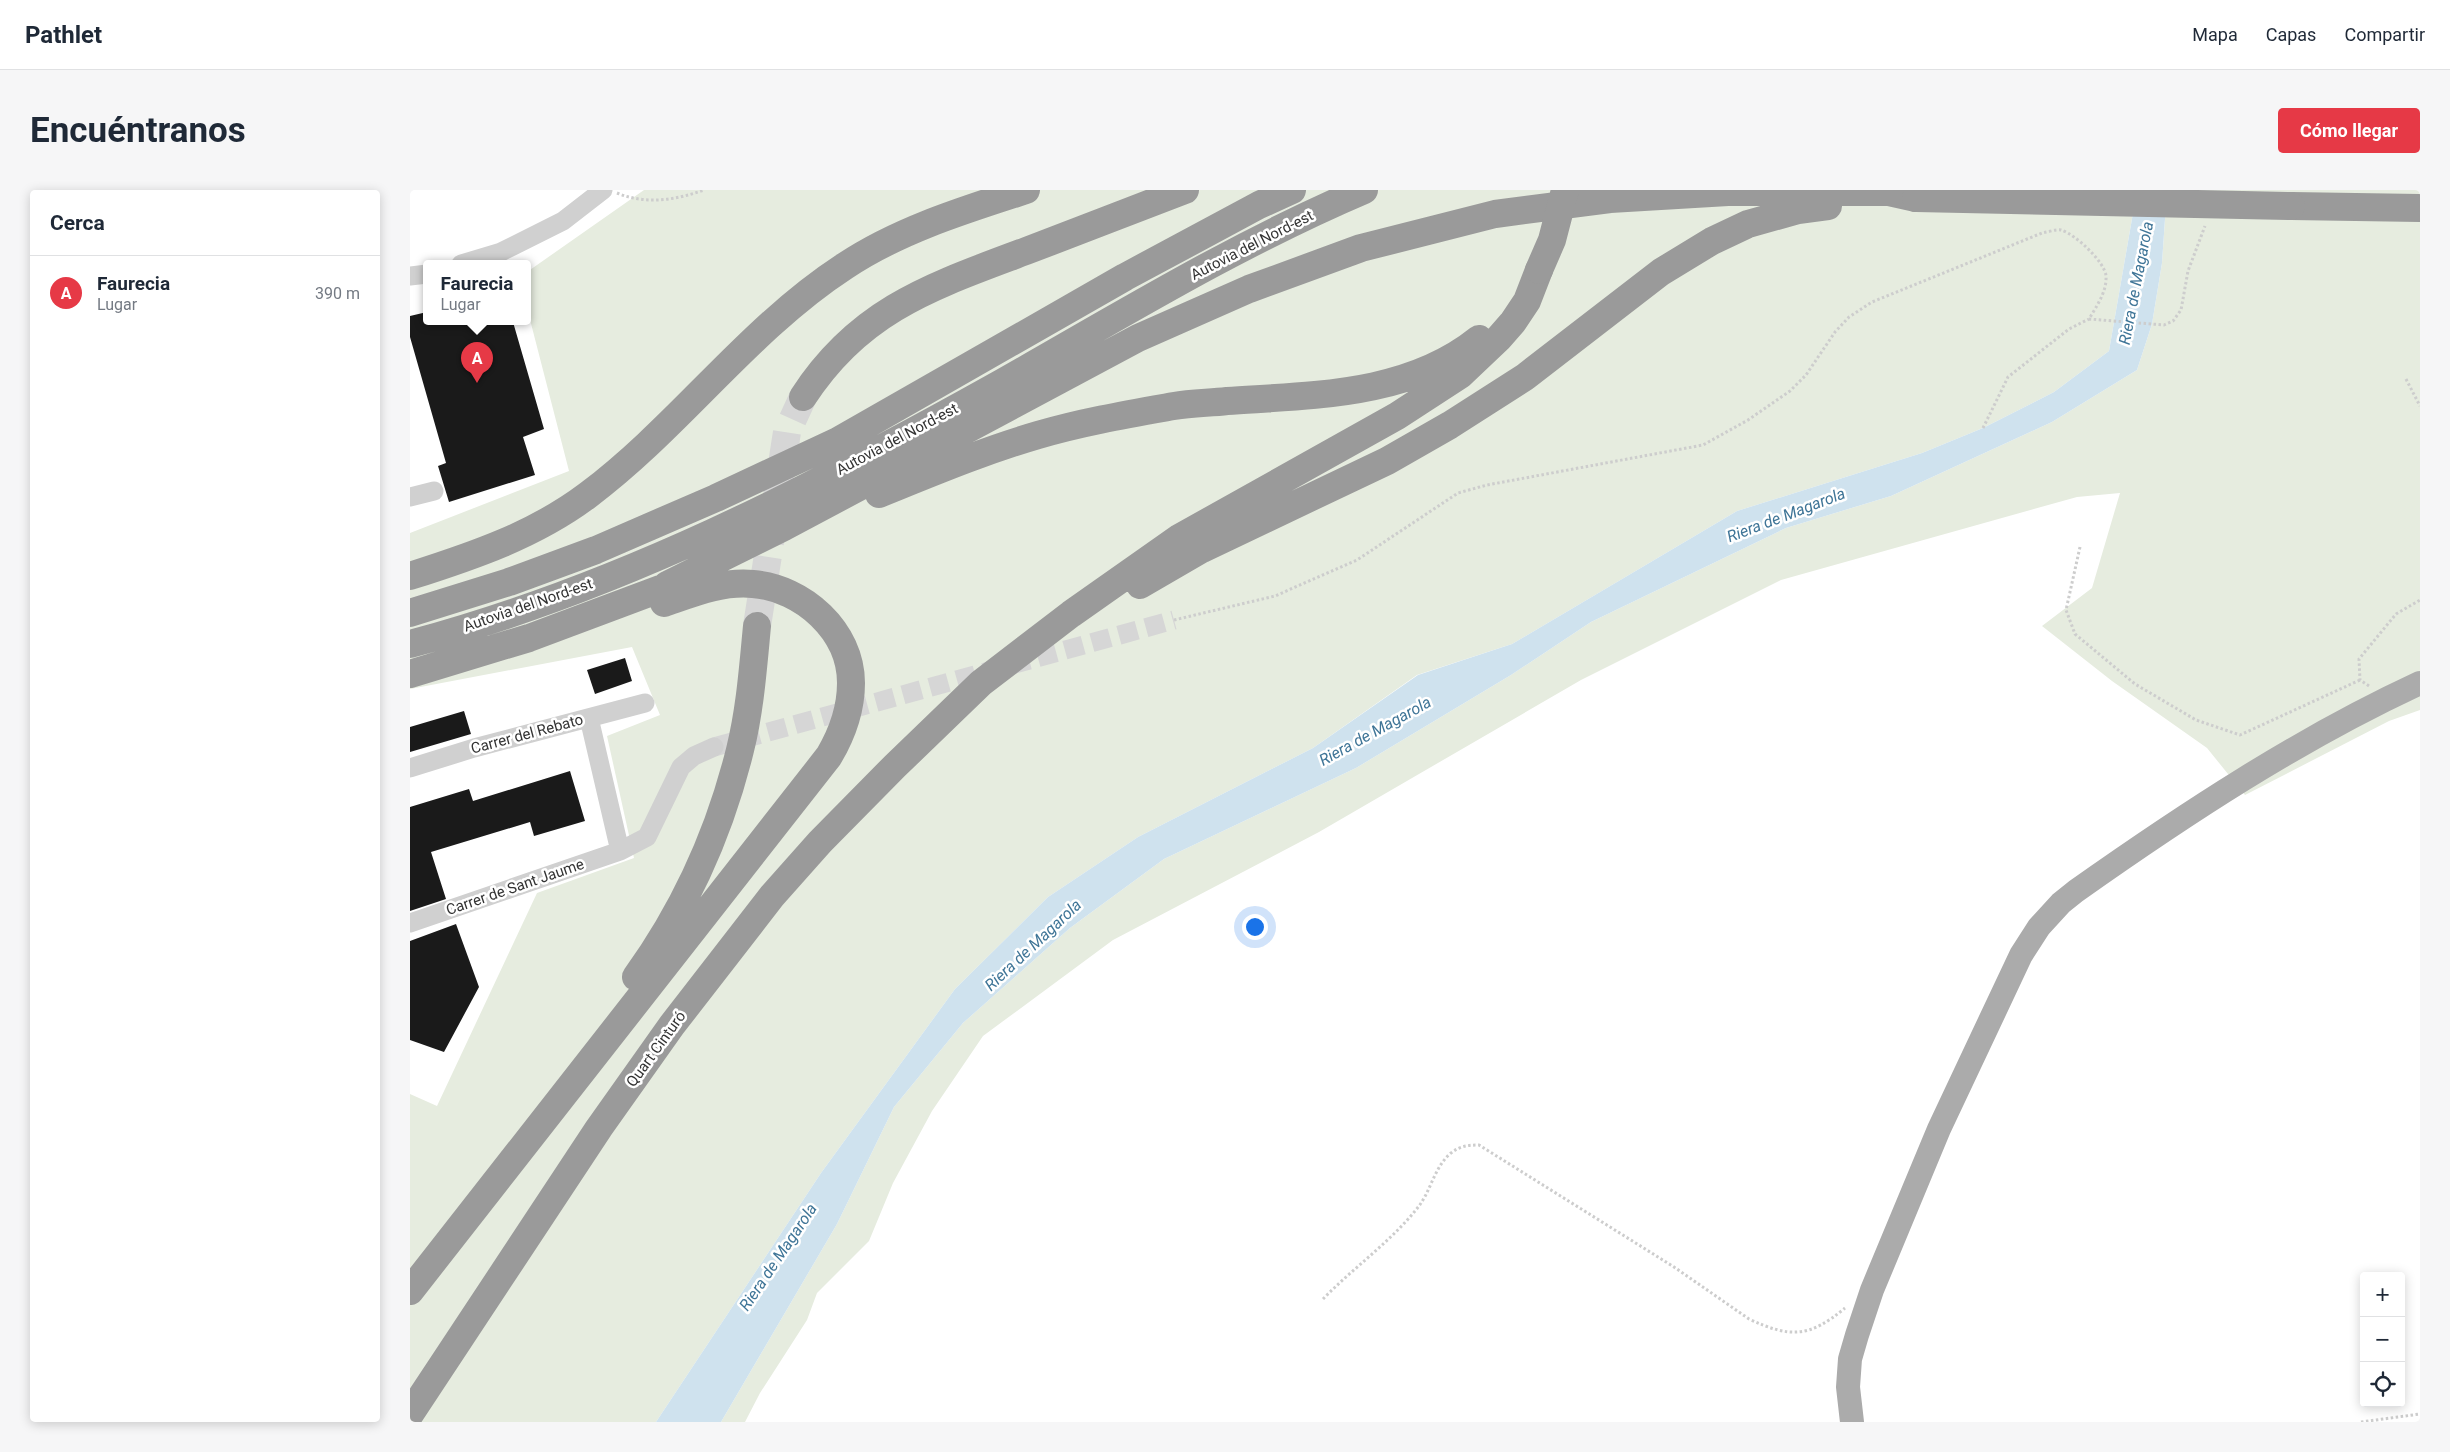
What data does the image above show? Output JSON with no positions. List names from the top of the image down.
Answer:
{
  "streets": {
    "highway": ["Autovia del Nord-est", "Quart Cinturó"],
    "street": ["Carrer del Rebato", "Carrer de Sant Jaume"]
  },
  "water": ["Riera de Magarola"],
  "page": {
    "header": "Pathlet",
    "nav": ["Mapa", "Capas", "Compartir"],
    "buttons": "Cómo llegar",
    "title": "Encuéntranos",
    "heading": "Cerca",
    "list": [
      {
        "mark": "A",
        "name": "Faurecia",
        "note": "Lugar",
        "value": "390 m"
      }
    ],
    "popup": ["Faurecia", "Lugar"],
    "pins": "A",
    "map_buttons": ["+", "−"]
  }
}
